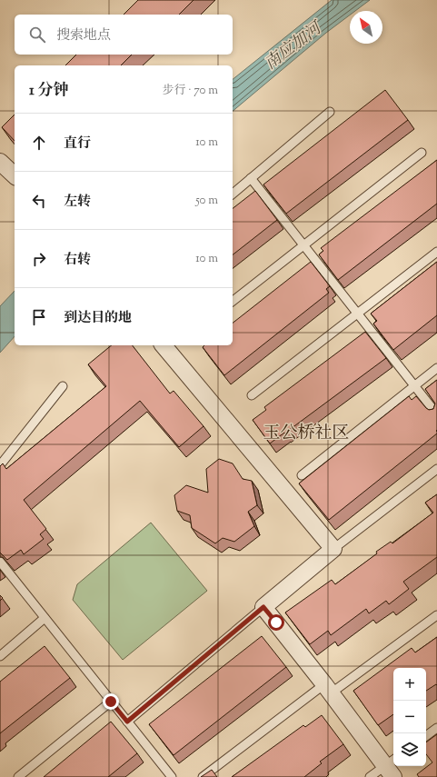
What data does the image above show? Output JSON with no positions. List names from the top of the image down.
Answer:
{
  "districts": ["玉公桥社区"],
  "water": ["南应加河"],
  "north": "top left",
  "page": {
    "search": "搜索地点",
    "heading": ["1 分钟", "步行 · 70 m"],
    "list": [
      ["直行", "10 m"],
      ["左转", "50 m"],
      ["右转", "10 m"],
      "到达目的地"
    ],
    "map_buttons": ["+", "−"]
  }
}
